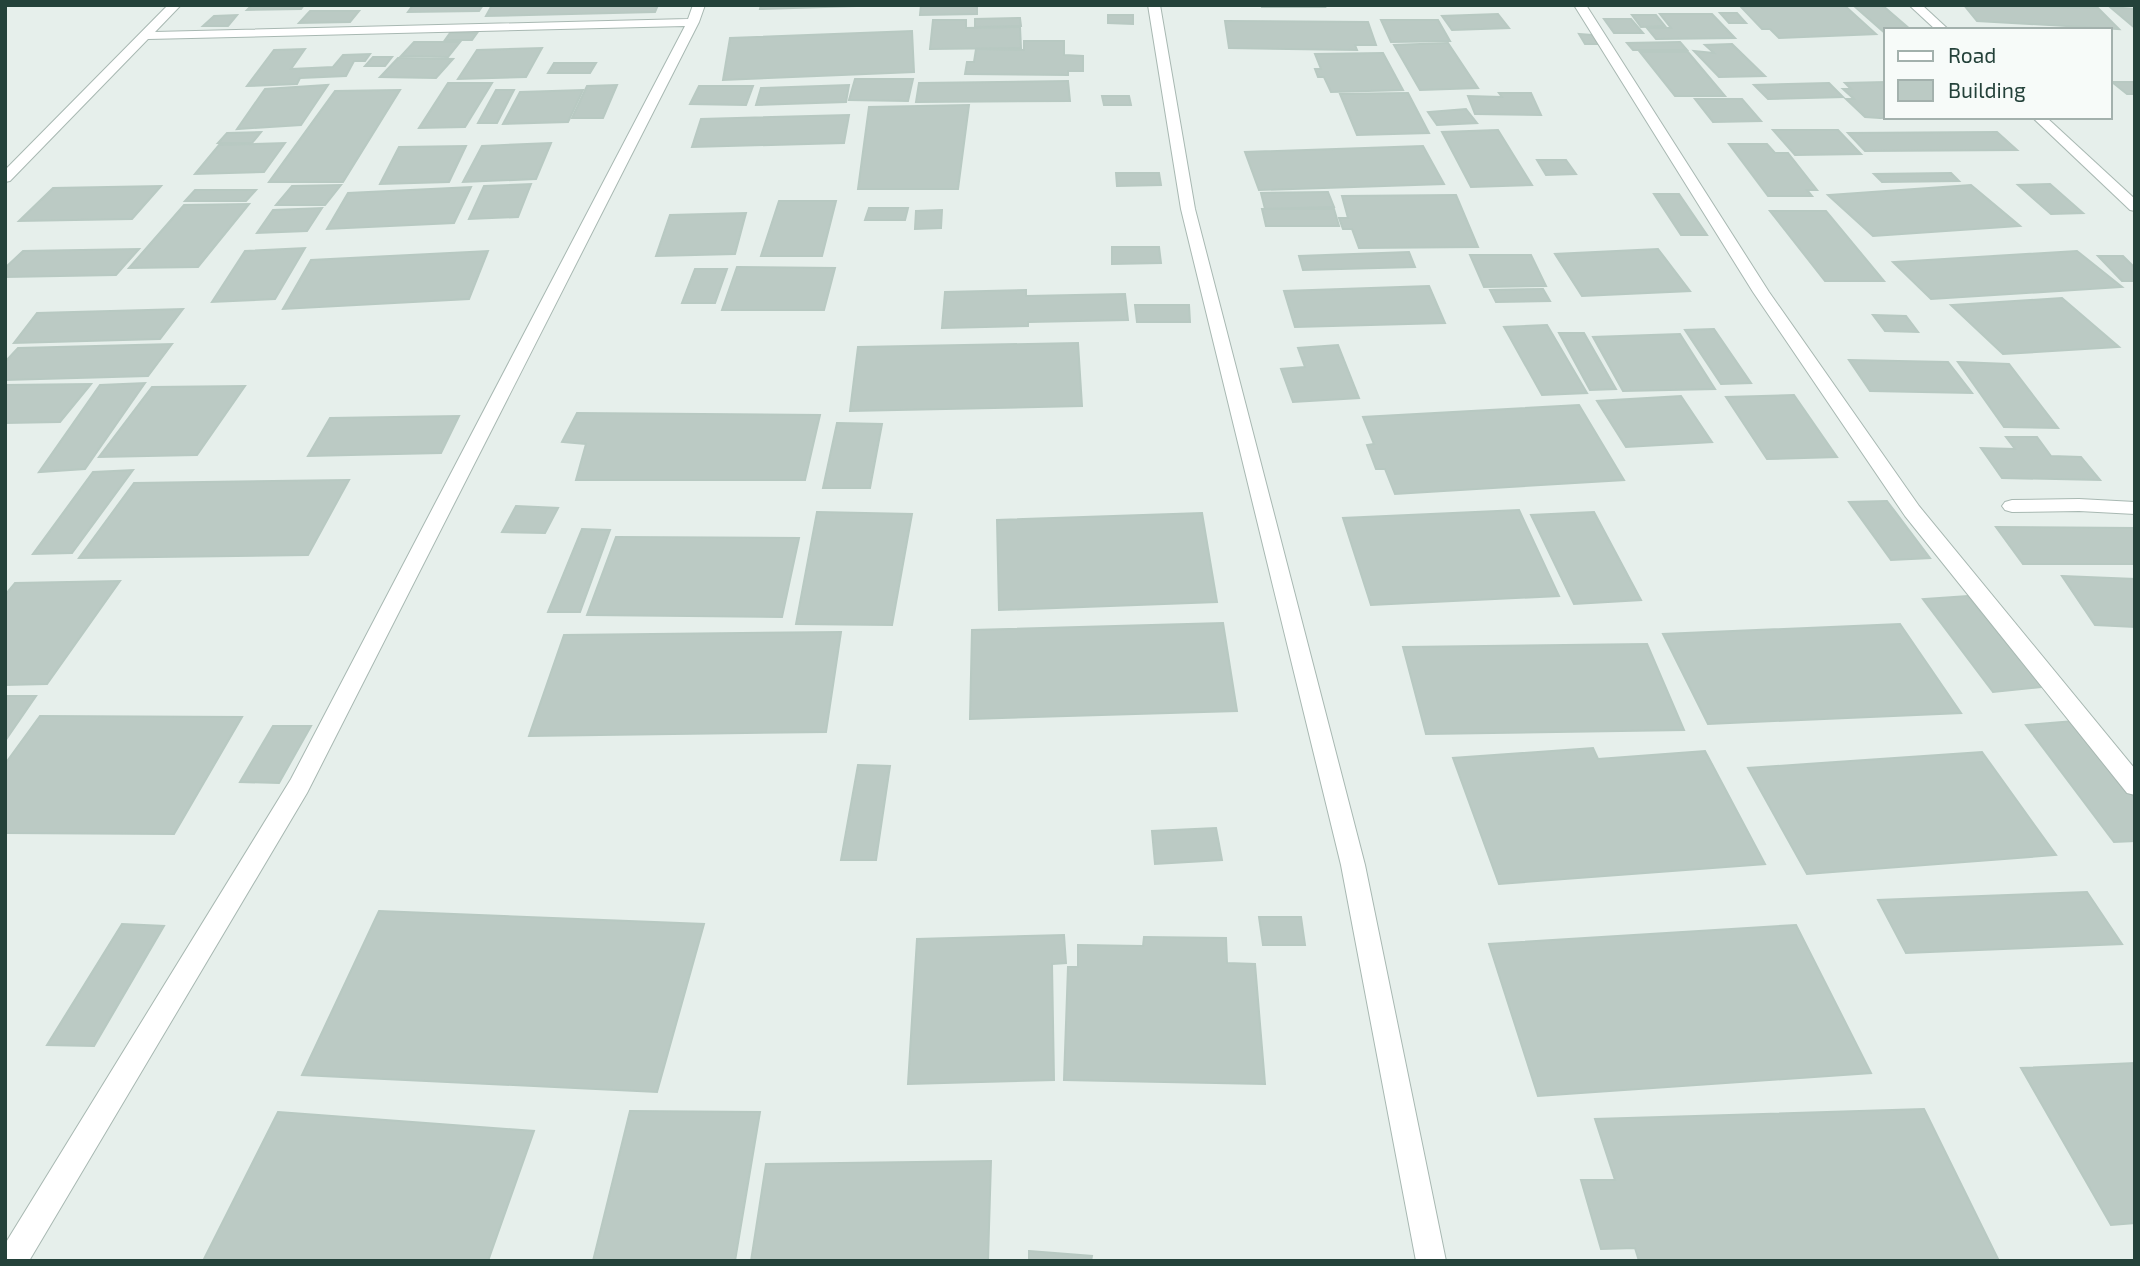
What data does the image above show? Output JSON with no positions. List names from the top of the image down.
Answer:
{
  "legend": ["Road", "Building"]
}
